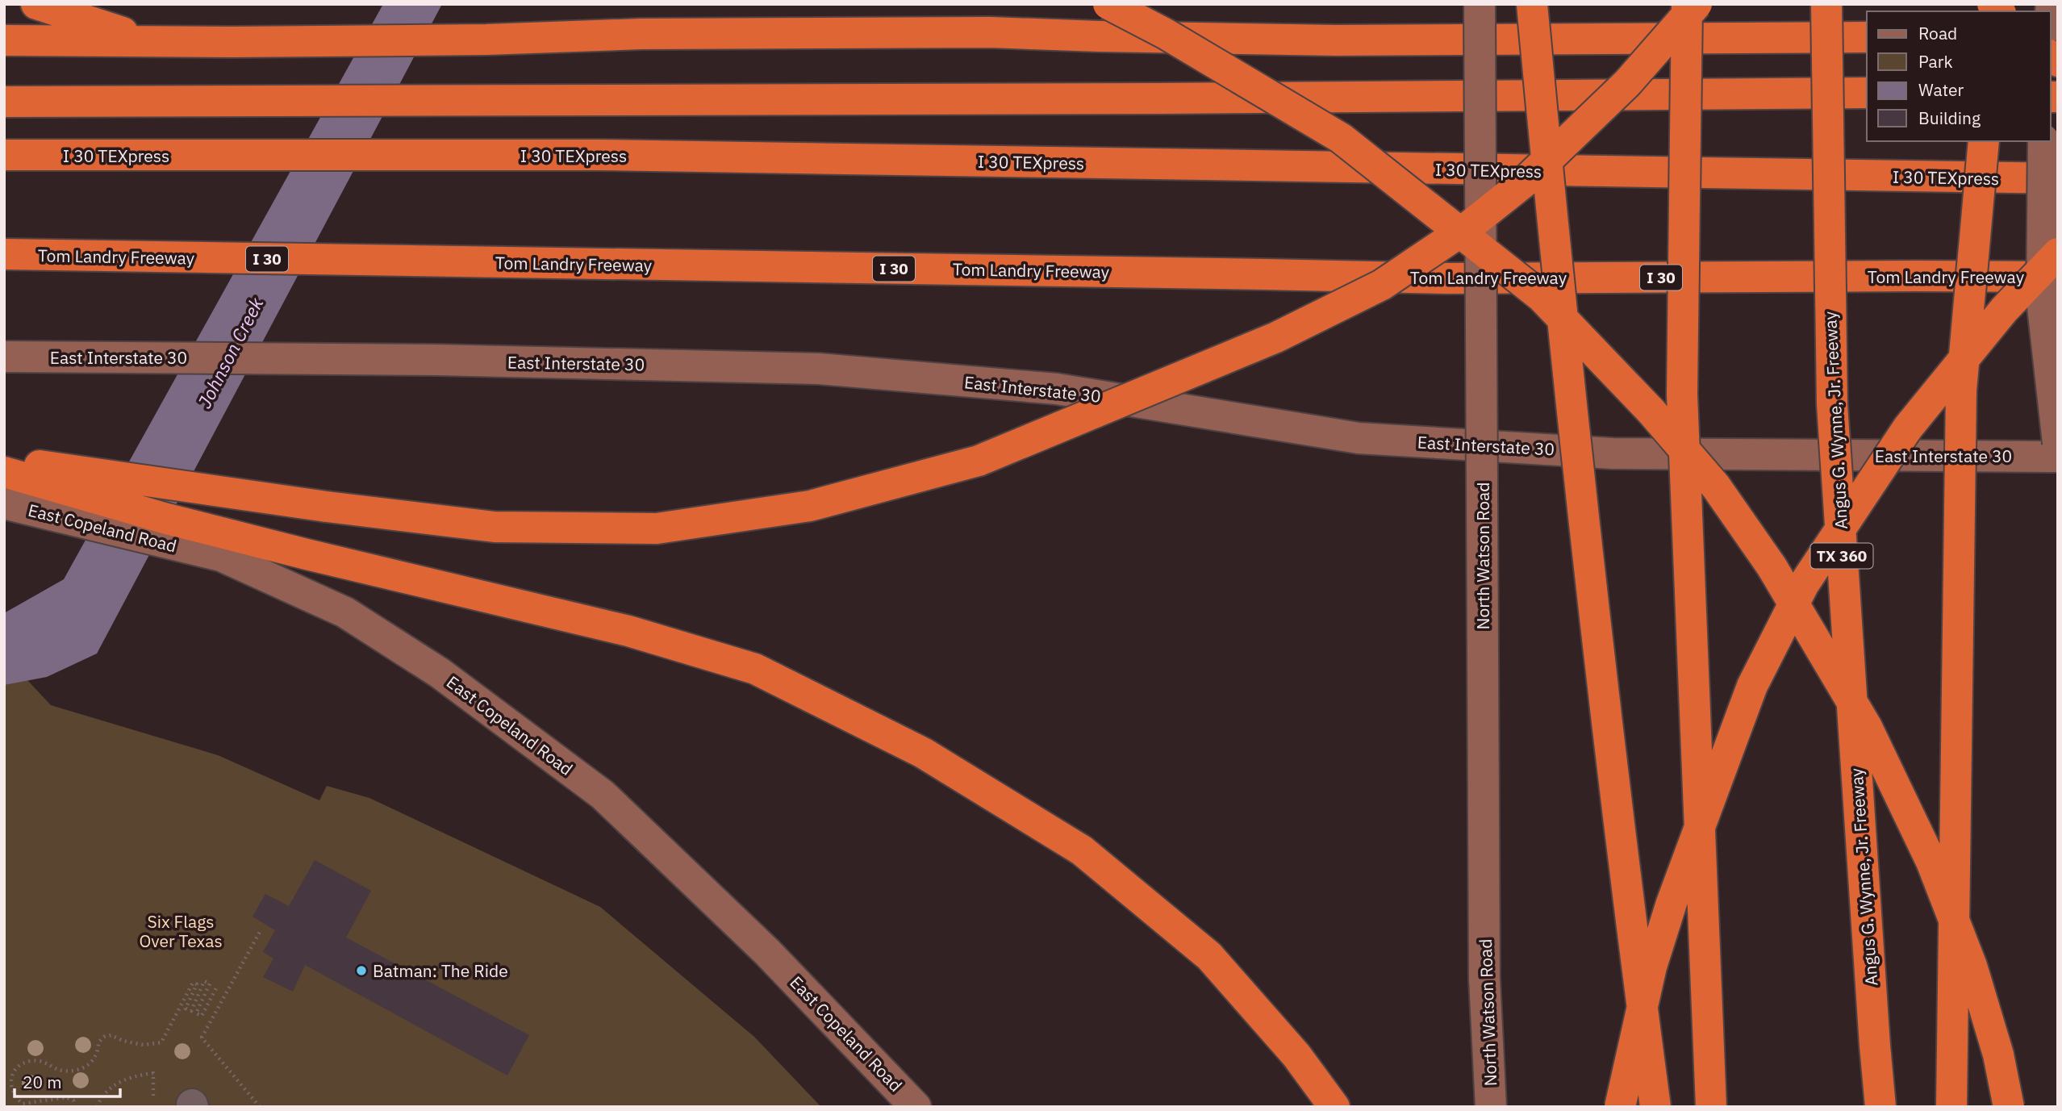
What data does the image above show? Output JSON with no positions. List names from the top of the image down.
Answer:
{
  "streets": {
    "highway": [
      "I 30 TEXpress",
      "Tom Landry Freeway",
      "I 30",
      "Angus G. Wynne, Jr. Freeway",
      "TX 360"
    ],
    "main road": ["East Interstate 30", "East Copeland Road", "North Watson Road"]
  },
  "water": ["Johnson Creek"],
  "parks": ["Six Flags Over Texas"],
  "places": ["Batman: The Ride"],
  "legend": [
    "Road",
    "Park",
    "Water",
    "Building"
  ],
  "scale_bar": "20 m"
}
